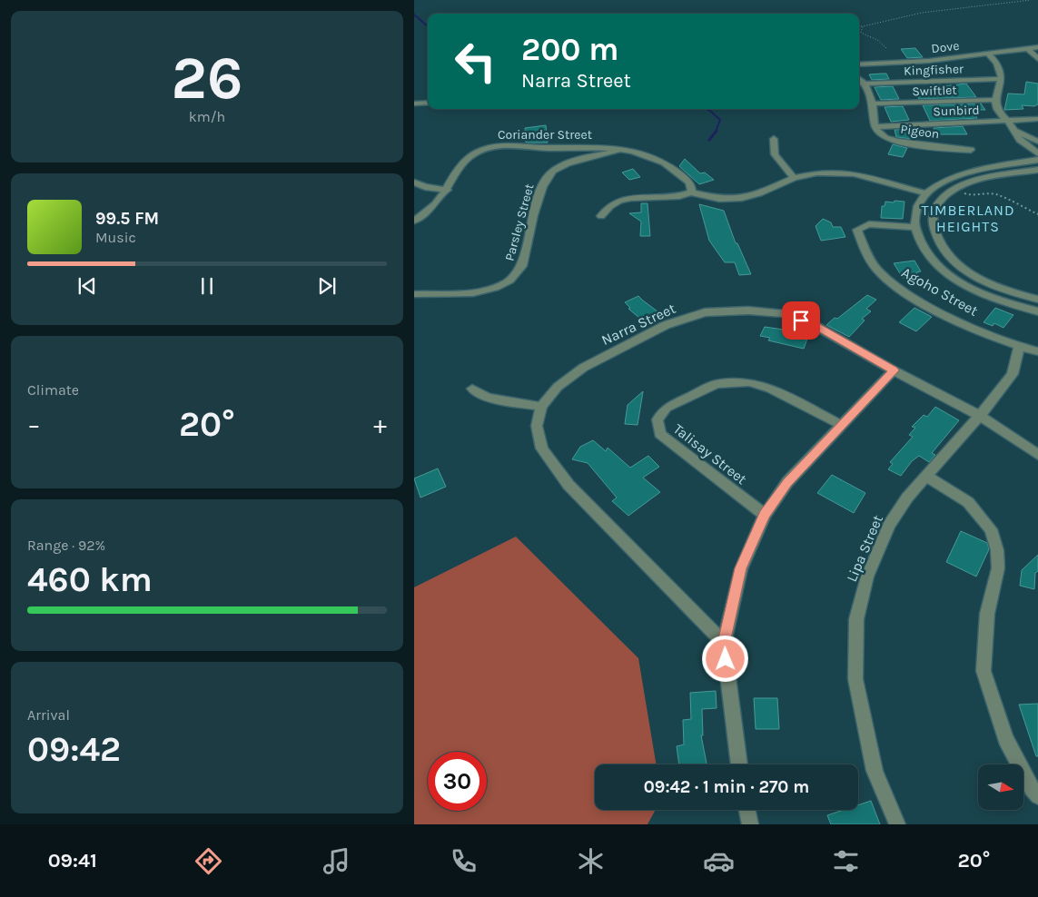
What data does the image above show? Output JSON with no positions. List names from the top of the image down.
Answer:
{
  "streets": {
    "street": [
      "Dove",
      "Kingfisher",
      "Swiftlet",
      "Sunbird",
      "Pigeon",
      "Coriander Street",
      "Parsley Street",
      "Agoho Street",
      "Narra Street",
      "Talisay Street",
      "Lipa Street"
    ]
  },
  "crossings": [
    ["Sunbird", "Pigeon"],
    ["Coriander Street", "Parsley Street"],
    ["Agoho Street", "Lipa Street"],
    ["Narra Street", "Lipa Street"]
  ],
  "districts": ["TIMBERLAND HEIGHTS"],
  "north": "right",
  "page": {
    "tile": [
      ["26", "km/h"],
      "Climate",
      ["Range · 92%", "460 km"],
      ["Arrival", "09:42"]
    ],
    "turn": ["200 m", "Narra Street"],
    "song": ["99.5 FM", "Music"],
    "heat": ["−", "20°", "+"],
    "limit": "30",
    "trip": "09:42 · 1 min · 270 m",
    "tabs": ["09:41", "20°"]
  }
}
